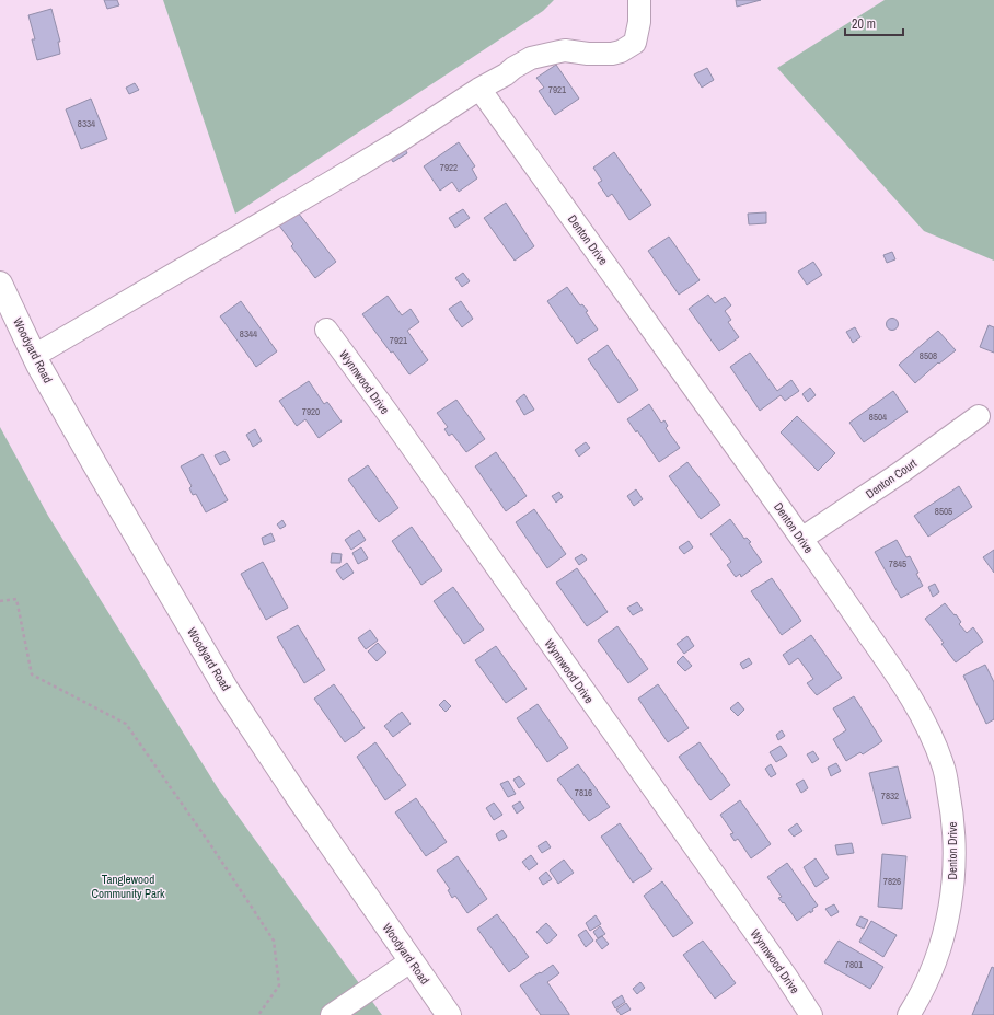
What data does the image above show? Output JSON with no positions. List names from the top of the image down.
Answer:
{
  "streets": {
    "main road": ["Woodyard Road"],
    "street": ["Denton Drive", "Wynnwood Drive", "Denton Court"]
  },
  "crossings": [
    ["Denton Drive", "Denton Court"]
  ],
  "parks": ["Tanglewood Community Park"],
  "house_numbers": [
    "7921",
    "8334",
    "7922",
    "8344",
    "7921",
    "8508",
    "7920",
    "8504",
    "8505",
    "7845",
    "7816",
    "7832",
    "7826",
    "7801"
  ],
  "scale_bar": "20 m"
}
